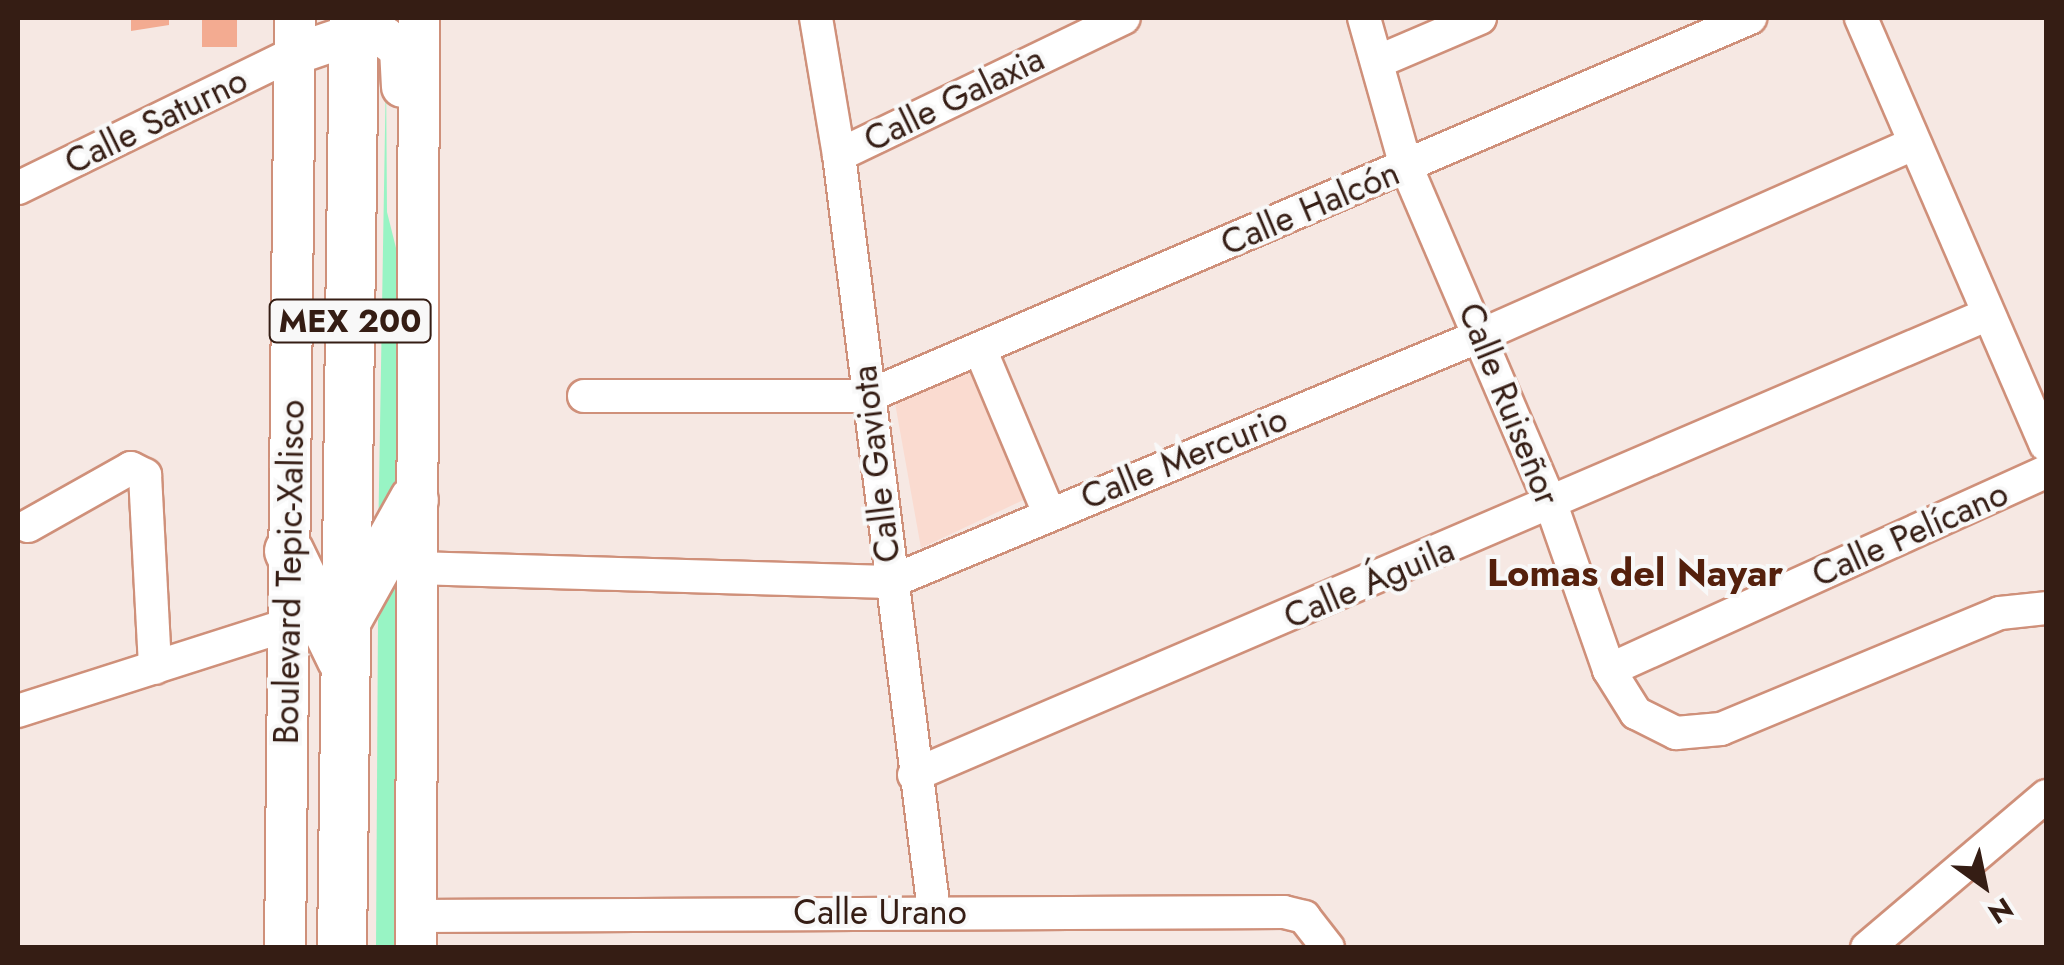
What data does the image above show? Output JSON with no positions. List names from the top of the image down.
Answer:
{
  "streets": {
    "highway": ["MEX 200"],
    "main road": ["Boulevard Tepic-Xalisco"],
    "street": [
      "Calle Galaxia",
      "Calle Saturno",
      "Calle Halcón",
      "Calle Ruiseñor",
      "Calle Mercurio",
      "Calle Gaviota",
      "Calle Pelícano",
      "Calle Águila",
      "Calle Urano"
    ]
  },
  "crossings": [
    ["Calle Galaxia", "Calle Gaviota"],
    ["Calle Saturno", "Boulevard Tepic-Xalisco"],
    ["Calle Halcón", "Calle Ruiseñor"],
    ["Calle Halcón", "Calle Gaviota"],
    ["MEX 200", "Calle Mercurio"],
    ["MEX 200", "Calle Urano"],
    ["Calle Ruiseñor", "Calle Mercurio"],
    ["Calle Ruiseñor", "Calle Pelícano"],
    ["Calle Ruiseñor", "Calle Águila"],
    ["Calle Mercurio", "Calle Gaviota"],
    ["Calle Gaviota", "Calle Águila"],
    ["Calle Gaviota", "Calle Urano"]
  ],
  "districts": ["Lomas del Nayar"],
  "north": "bottom right"
}
